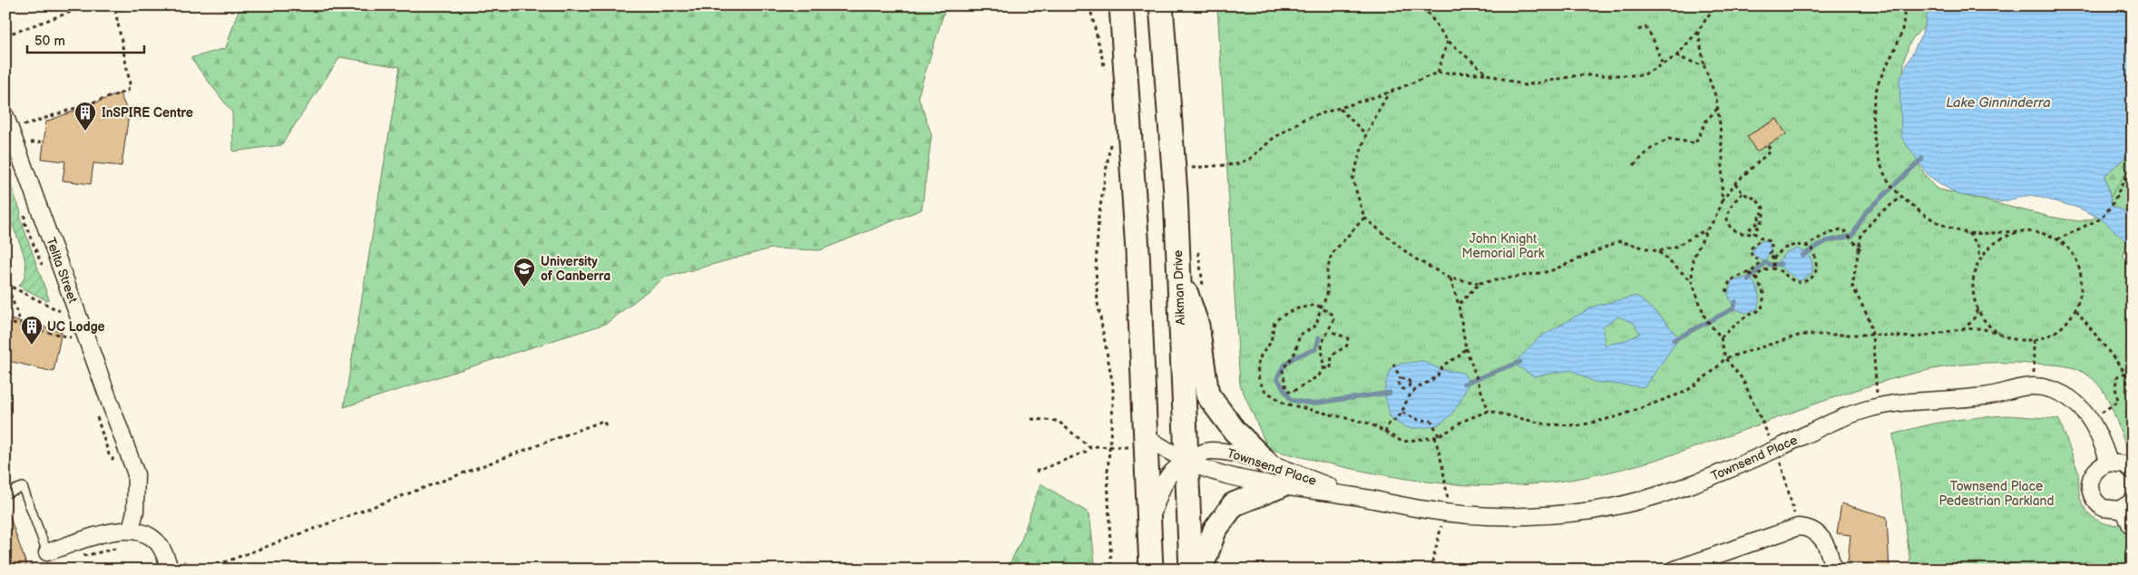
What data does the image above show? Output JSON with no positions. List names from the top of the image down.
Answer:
{
  "streets": {
    "main road": ["Aikman Drive"],
    "street": ["Telita Street", "Townsend Place"]
  },
  "crossings": [
    ["Aikman Drive", "Townsend Place"]
  ],
  "water": ["Lake Ginninderra"],
  "parks": ["John Knight Memorial Park", "Townsend Place Pedestrian Parkland"],
  "places": {
    "building": ["InSPIRE Centre", "UC Lodge"],
    "school or university": ["University of Canberra"]
  },
  "scale_bar": "50 m"
}
